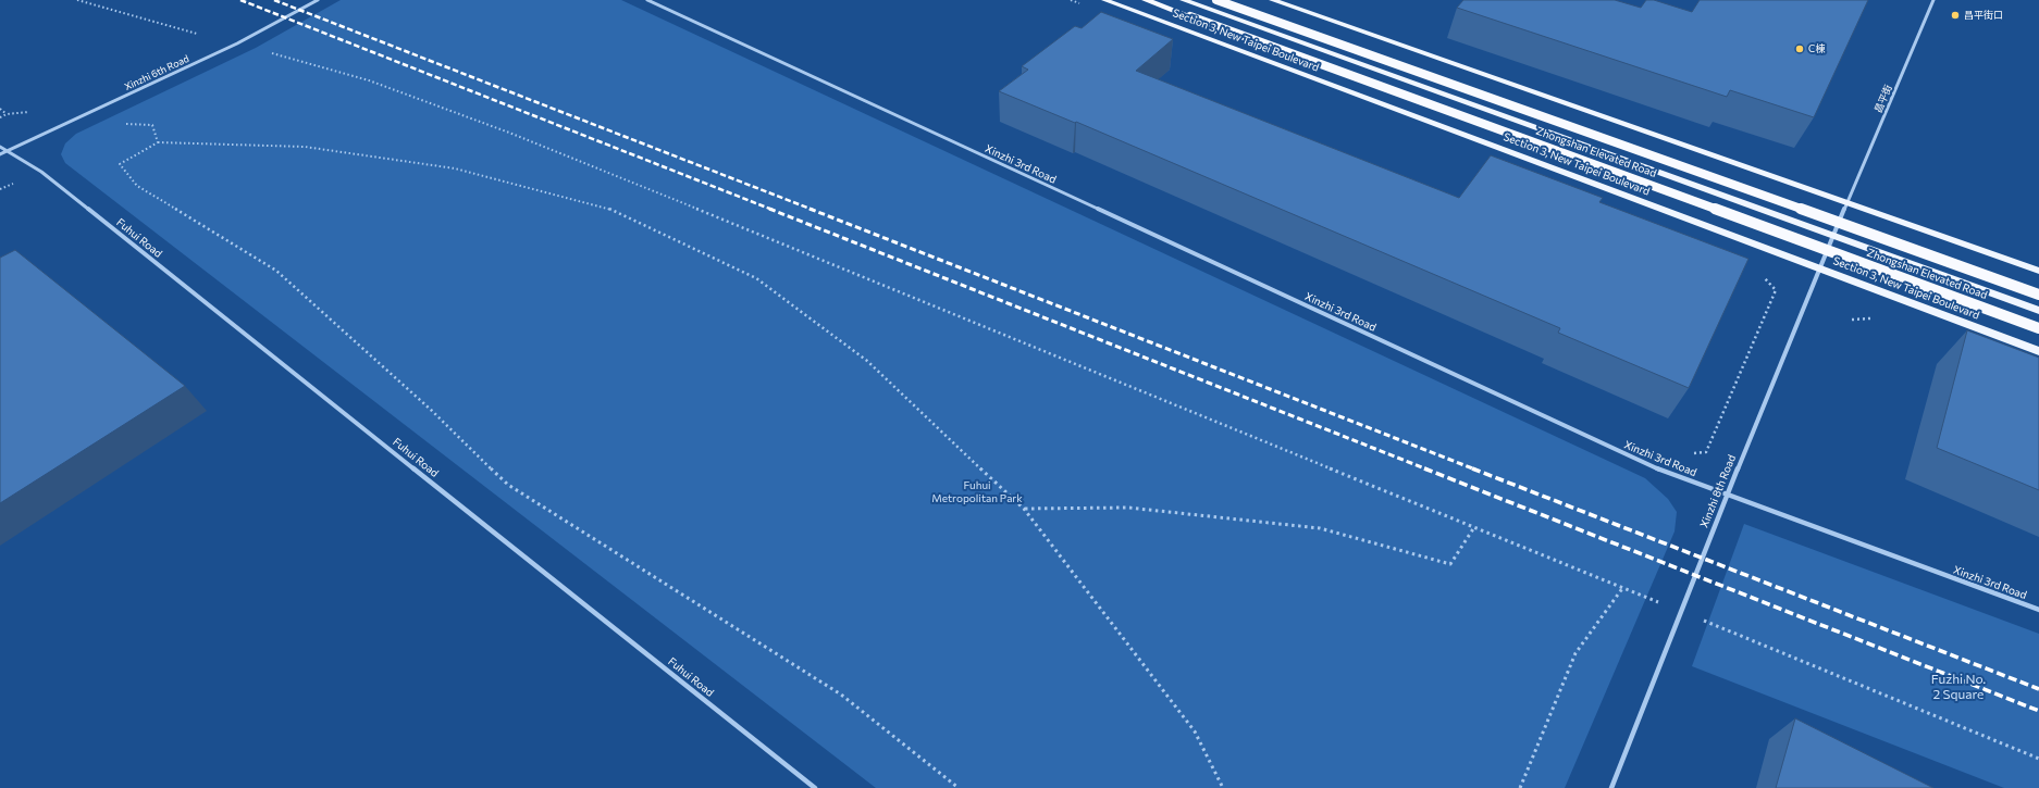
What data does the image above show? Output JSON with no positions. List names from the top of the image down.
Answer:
{
  "streets": {
    "highway": ["Zhongshan Elevated Road"],
    "main road": ["Section 3, New Taipei Boulevard"],
    "street": [
      "Xinzhi 6th Road",
      "昌平街",
      "Xinzhi 3rd Road",
      "Fuhui Road",
      "Xinzhi 8th Road"
    ]
  },
  "crossings": [
    ["Section 3, New Taipei Boulevard", "Xinzhi 8th Road"],
    ["Xinzhi 6th Road", "Fuhui Road"],
    ["昌平街", "Xinzhi 8th Road"],
    ["Xinzhi 3rd Road", "Xinzhi 8th Road"]
  ],
  "parks": ["Fuhui Metropolitan Park", "Fuzhi No. 2 Square"],
  "places": ["昌平街口", "C棟"]
}
